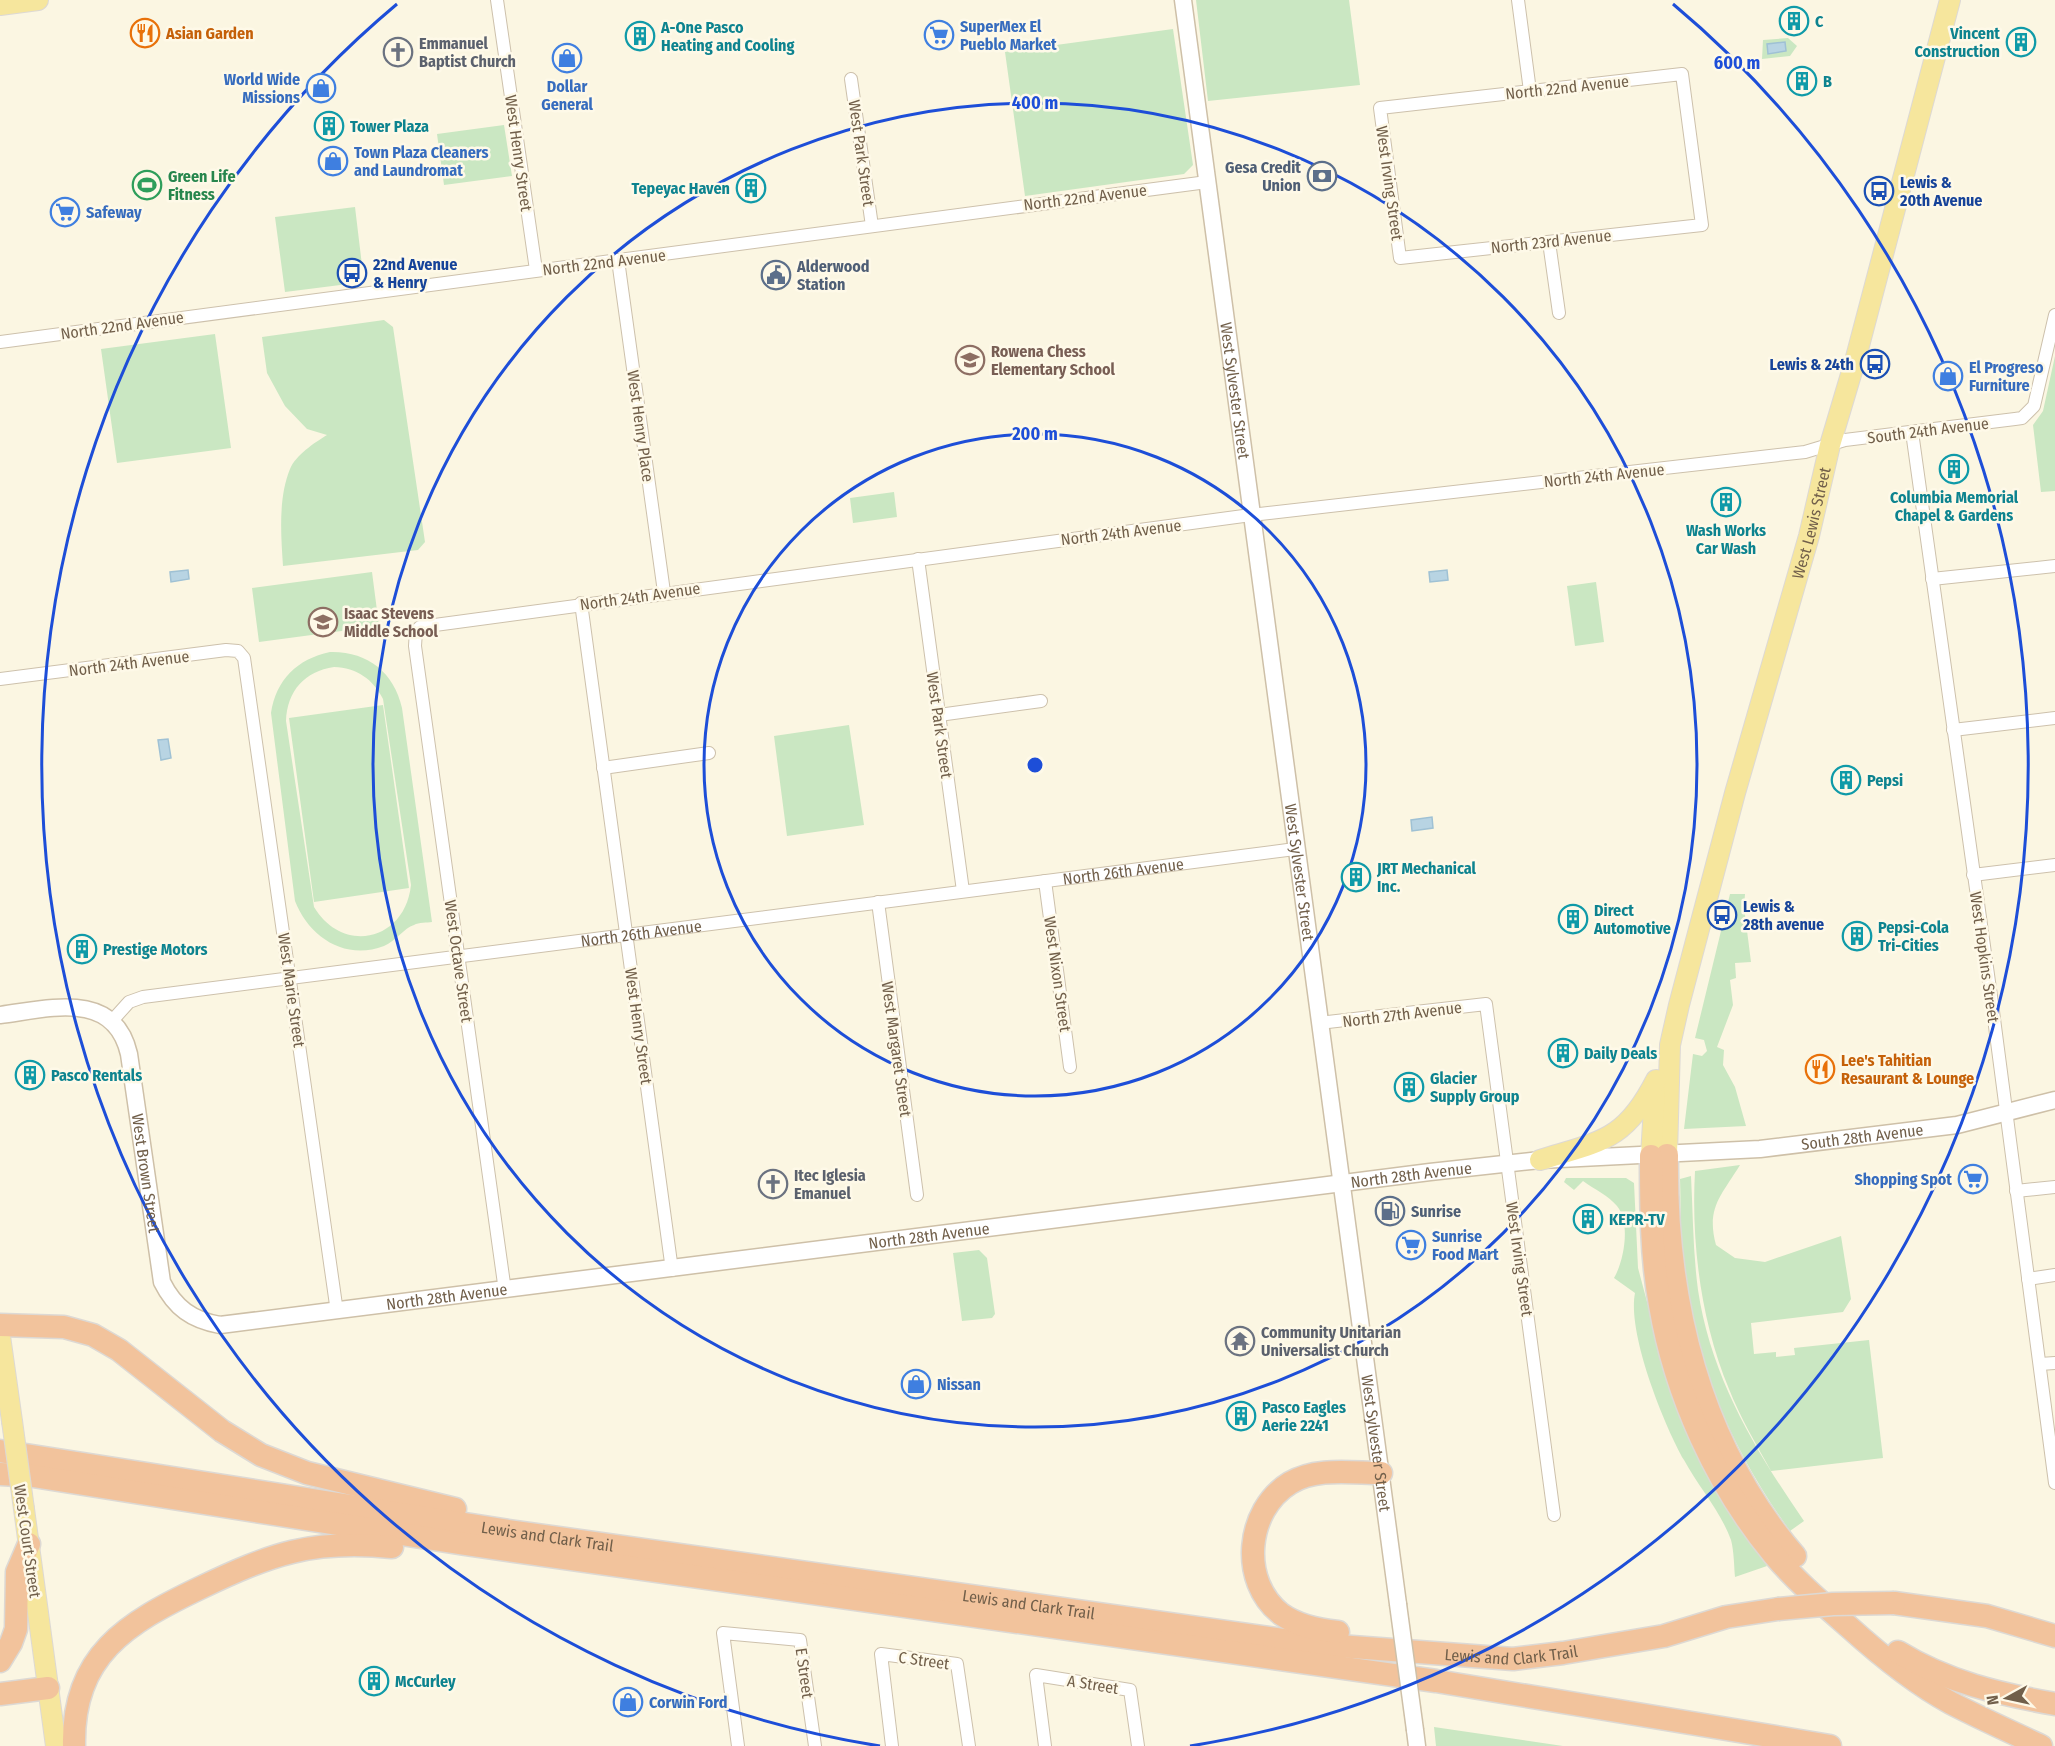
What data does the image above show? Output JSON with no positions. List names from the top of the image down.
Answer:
{
  "streets": {
    "highway": ["Lewis and Clark Trail"],
    "main road": ["West Lewis Street", "West Court Street"],
    "street": [
      "North 22nd Avenue",
      "West Henry Street",
      "West Park Street",
      "West Irving Street",
      "North 23rd Avenue",
      "West Sylvester Street",
      "West Henry Place",
      "South 24th Avenue",
      "North 24th Avenue",
      "North 26th Avenue",
      "West Hopkins Street",
      "West Octave Street",
      "West Nixon Street",
      "West Marie Street",
      "North 27th Avenue",
      "West Margaret Street",
      "South 28th Avenue",
      "West Brown Street",
      "North 28th Avenue",
      "C Street",
      "E Street",
      "A Street"
    ]
  },
  "crossings": [
    ["North 22nd Avenue", "West Henry Street"],
    ["North 22nd Avenue", "West Park Street"],
    ["North 22nd Avenue", "West Irving Street"],
    ["North 22nd Avenue", "North 23rd Avenue"],
    ["North 22nd Avenue", "West Sylvester Street"],
    ["North 22nd Avenue", "West Henry Place"],
    ["West Henry Street", "North 24th Avenue"],
    ["West Henry Street", "North 26th Avenue"],
    ["West Henry Street", "North 28th Avenue"],
    ["West Park Street", "North 24th Avenue"],
    ["West Park Street", "North 26th Avenue"],
    ["West Irving Street", "North 23rd Avenue"],
    ["West Irving Street", "North 27th Avenue"],
    ["West Irving Street", "North 28th Avenue"],
    ["West Sylvester Street", "North 24th Avenue"],
    ["West Sylvester Street", "North 26th Avenue"],
    ["West Sylvester Street", "North 27th Avenue"],
    ["West Sylvester Street", "North 28th Avenue"],
    ["West Henry Place", "North 24th Avenue"],
    ["South 24th Avenue", "North 24th Avenue"],
    ["South 24th Avenue", "West Lewis Street"],
    ["South 24th Avenue", "West Hopkins Street"],
    ["North 24th Avenue", "West Lewis Street"],
    ["North 24th Avenue", "West Octave Street"],
    ["North 24th Avenue", "West Marie Street"],
    ["West Lewis Street", "South 28th Avenue"],
    ["West Lewis Street", "North 28th Avenue"],
    ["North 26th Avenue", "West Octave Street"],
    ["North 26th Avenue", "West Nixon Street"],
    ["North 26th Avenue", "West Marie Street"],
    ["North 26th Avenue", "West Margaret Street"],
    ["North 26th Avenue", "West Brown Street"],
    ["West Hopkins Street", "South 28th Avenue"],
    ["West Octave Street", "North 28th Avenue"],
    ["West Marie Street", "North 28th Avenue"],
    ["South 28th Avenue", "North 28th Avenue"],
    ["West Brown Street", "North 28th Avenue"]
  ],
  "places": {
    "building": [
      "C",
      "A-One Pasco Heating and Cooling",
      "Vincent Construction",
      "B",
      "Tower Plaza",
      "Tepeyac Haven",
      "Columbia Memorial Chapel & Gardens",
      "Wash Works Car Wash",
      "Pepsi",
      "JRT Mechanical Inc.",
      "Direct Automotive",
      "Pepsi-Cola Tri-Cities",
      "Prestige Motors",
      "Daily Deals",
      "Pasco Rentals",
      "Glacier Supply Group",
      "KEPR-TV",
      "Pasco Eagles Aerie 2241",
      "McCurley"
    ],
    "restaurant": ["Asian Garden", "Lee's Tahitian Resaurant & Lounge"],
    "supermarket": [
      "SuperMex El Pueblo Market",
      "Safeway",
      "Shopping Spot",
      "Sunrise Food Mart"
    ],
    "church": ["Emmanuel Baptist Church", "Itec Iglesia Emanuel"],
    "shop": [
      "Dollar General",
      "World Wide Missions",
      "Town Plaza Cleaners and Laundromat",
      "El Progreso Furniture",
      "Nissan",
      "Corwin Ford"
    ],
    "bank": ["Gesa Credit Union"],
    "sports": ["Green Life Fitness"],
    "bus stop": [
      "Lewis & 20th Avenue",
      "22nd Avenue & Henry",
      "Lewis & 24th",
      "Lewis & 28th avenue"
    ],
    "public building": ["Alderwood Station"],
    "school or university": ["Rowena Chess Elementary School", "Isaac Stevens Middle School"],
    "fuel station": ["Sunrise"],
    "temple": ["Community Unitarian Universalist Church"]
  },
  "north": "left",
  "rings": ["600 m", "400 m", "200 m"]
}
